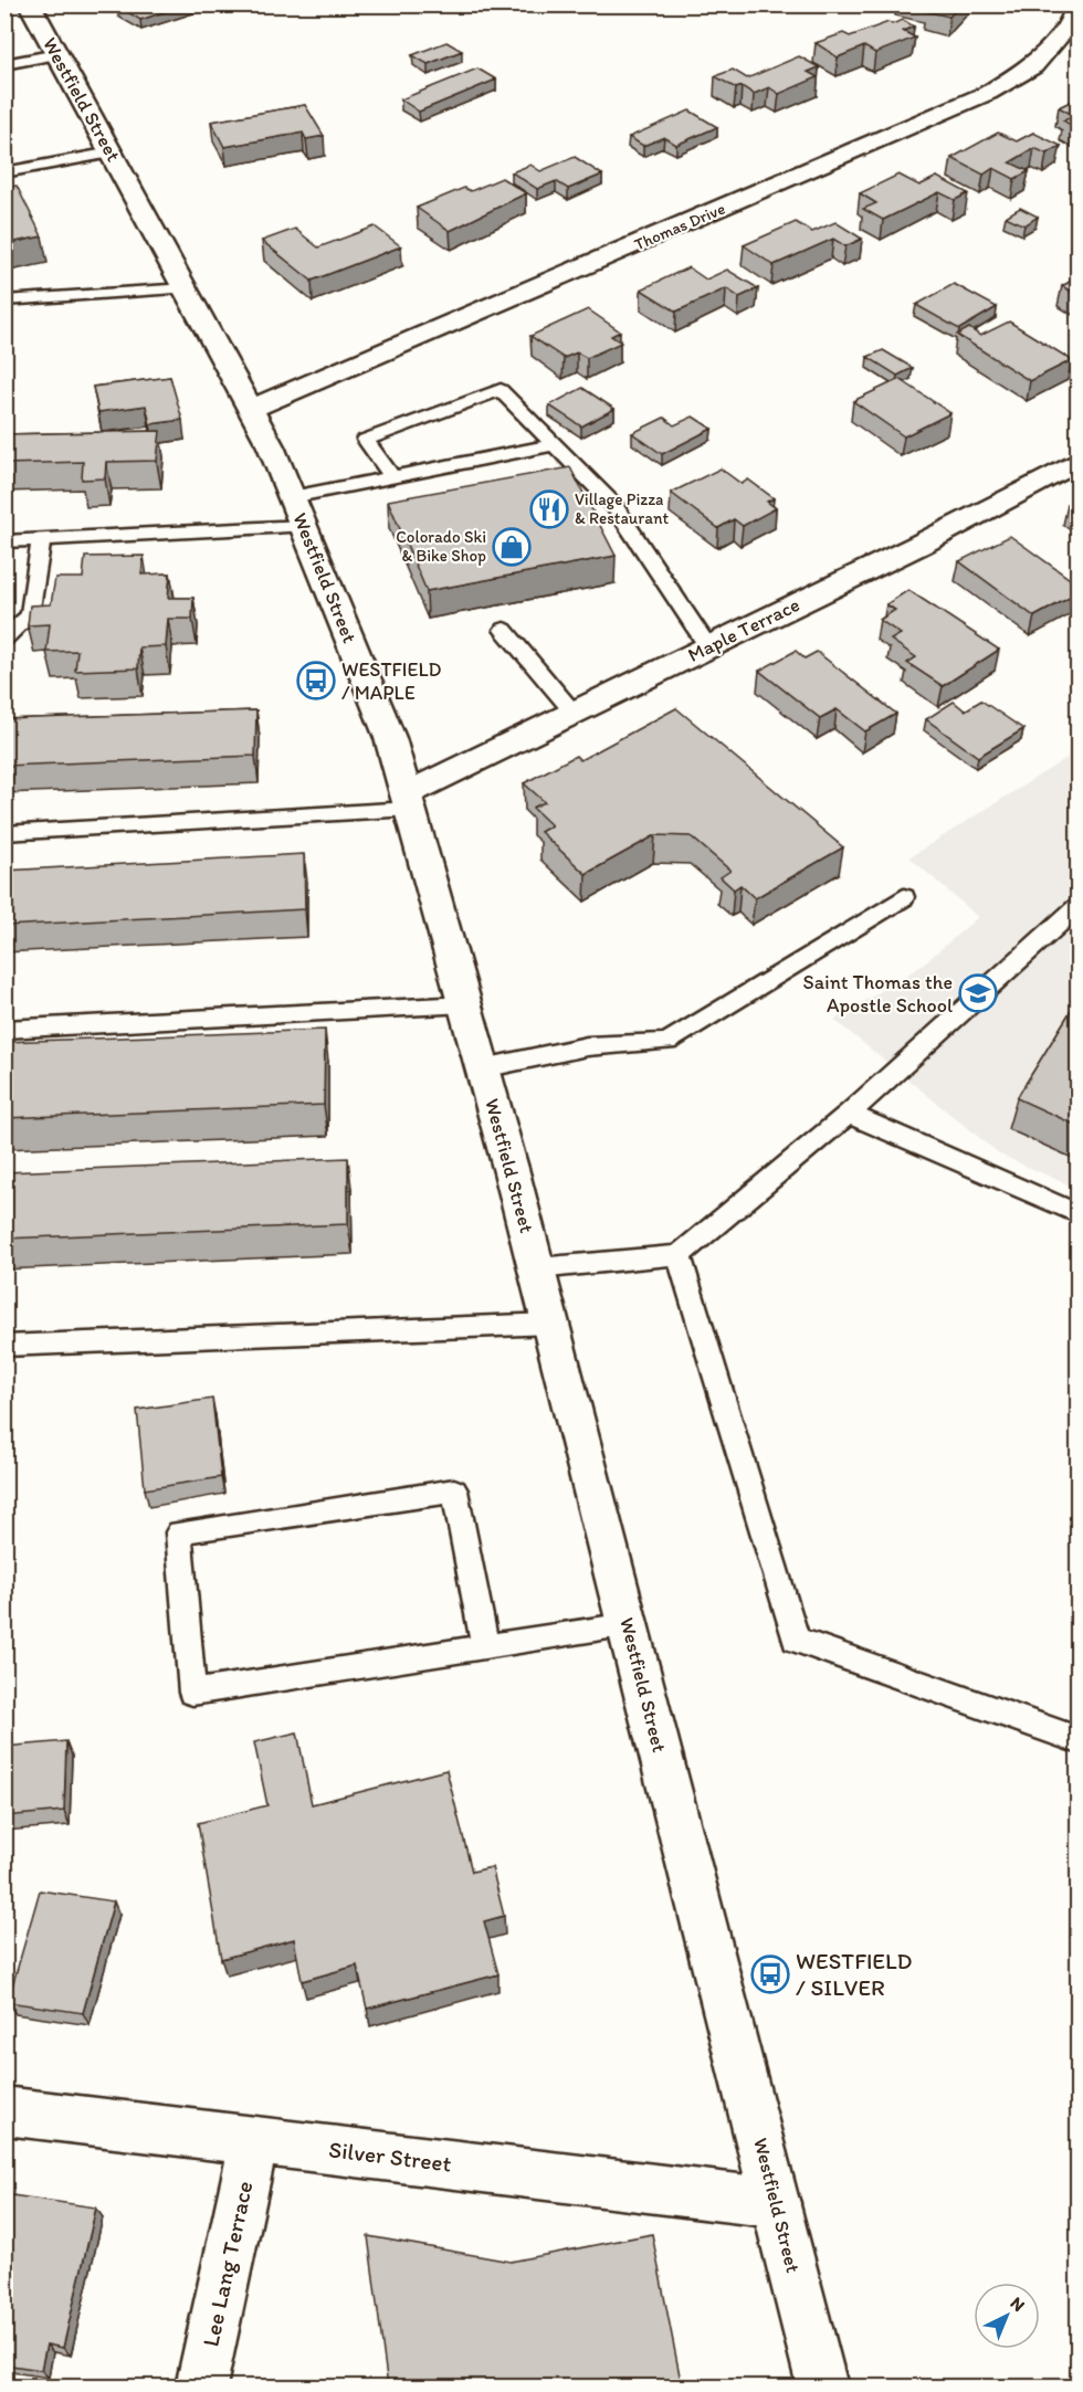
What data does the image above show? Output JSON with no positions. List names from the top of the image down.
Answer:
{
  "streets": {
    "main road": [
      "Westfield Street",
      "Thomas Drive",
      "Maple Terrace",
      "Silver Street",
      "Lee Lang Terrace"
    ]
  },
  "crossings": [
    ["Westfield Street", "Thomas Drive"],
    ["Westfield Street", "Maple Terrace"],
    ["Westfield Street", "Silver Street"],
    ["Silver Street", "Lee Lang Terrace"]
  ],
  "places": {
    "restaurant": ["Village Pizza & Restaurant"],
    "shop": ["Colorado Ski & Bike Shop"],
    "bus stop": ["WESTFIELD / MAPLE", "WESTFIELD / SILVER"],
    "school or university": ["Saint Thomas the Apostle School"]
  },
  "north": "top right"
}
